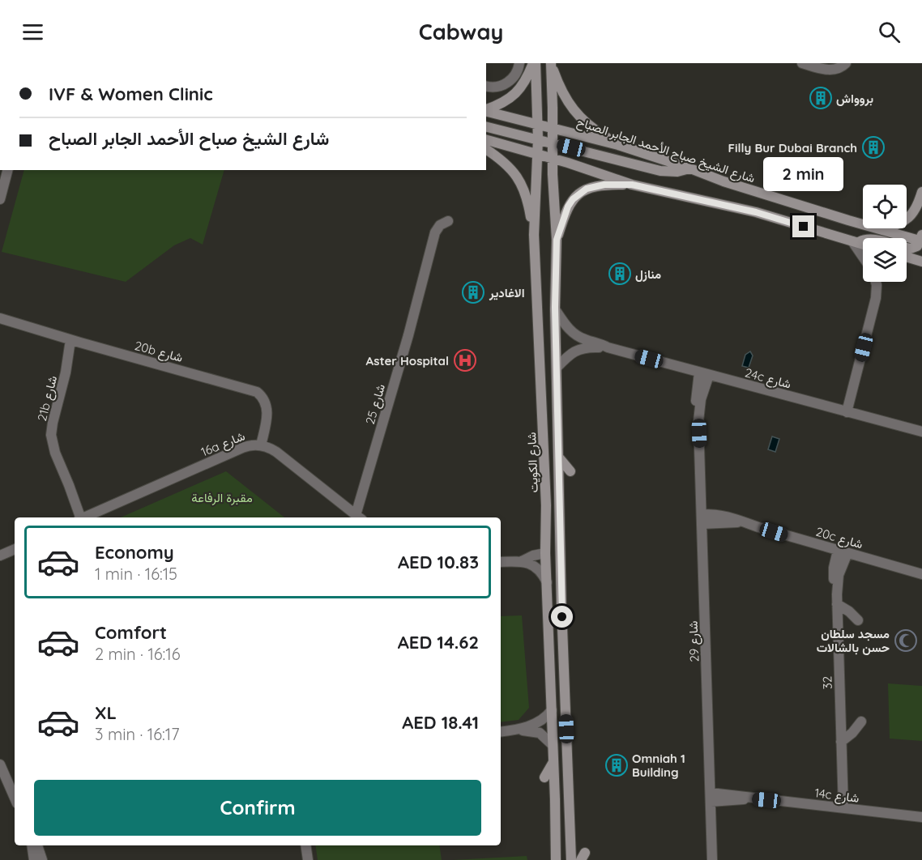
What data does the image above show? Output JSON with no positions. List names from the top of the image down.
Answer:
{
  "streets": {
    "main road": ["شارع الشيخ صباح الأحمد الجابر الصباح", "شارع الكويت"],
    "street": [
      "20b شارع",
      "24c شارع",
      "21b شارع",
      "شارع 25",
      "16a شارع",
      "20c شارع",
      "شارع 29",
      "32",
      "14c شارع"
    ]
  },
  "crossings": [
    ["شارع الشيخ صباح الأحمد الجابر الصباح", "شارع الكويت"],
    ["20b شارع", "21b شارع"],
    ["20b شارع", "16a شارع"],
    ["24c شارع", "شارع 29"],
    ["شارع 25", "16a شارع"],
    ["20c شارع", "شارع 29"],
    ["20c شارع", "32"],
    ["شارع 29", "14c شارع"],
    ["32", "14c شارع"]
  ],
  "parks": ["مقبرة الرفاعة"],
  "places": {
    "building": [
      "بروواش",
      "Filly Bur Dubai Branch",
      "منازل",
      "الاغادیر",
      "Omniah 1 Building"
    ],
    "hospital": ["Aster Hospital"],
    "mosque": ["مسجد سلطان حسن بالشالات"]
  },
  "page": {
    "header": "Cabway",
    "banner": ["IVF & Women Clinic", "شارع الشيخ صباح الأحمد الجابر الصباح"],
    "bubble": "2 min",
    "list": [
      {
        "name": "Economy",
        "note": "1 min · 16:15",
        "value": "AED 10.83"
      },
      {
        "name": "Comfort",
        "note": "2 min · 16:16",
        "value": "AED 14.62"
      },
      {
        "name": "XL",
        "note": "3 min · 16:17",
        "value": "AED 18.41"
      }
    ],
    "buttons": "Confirm"
  }
}
